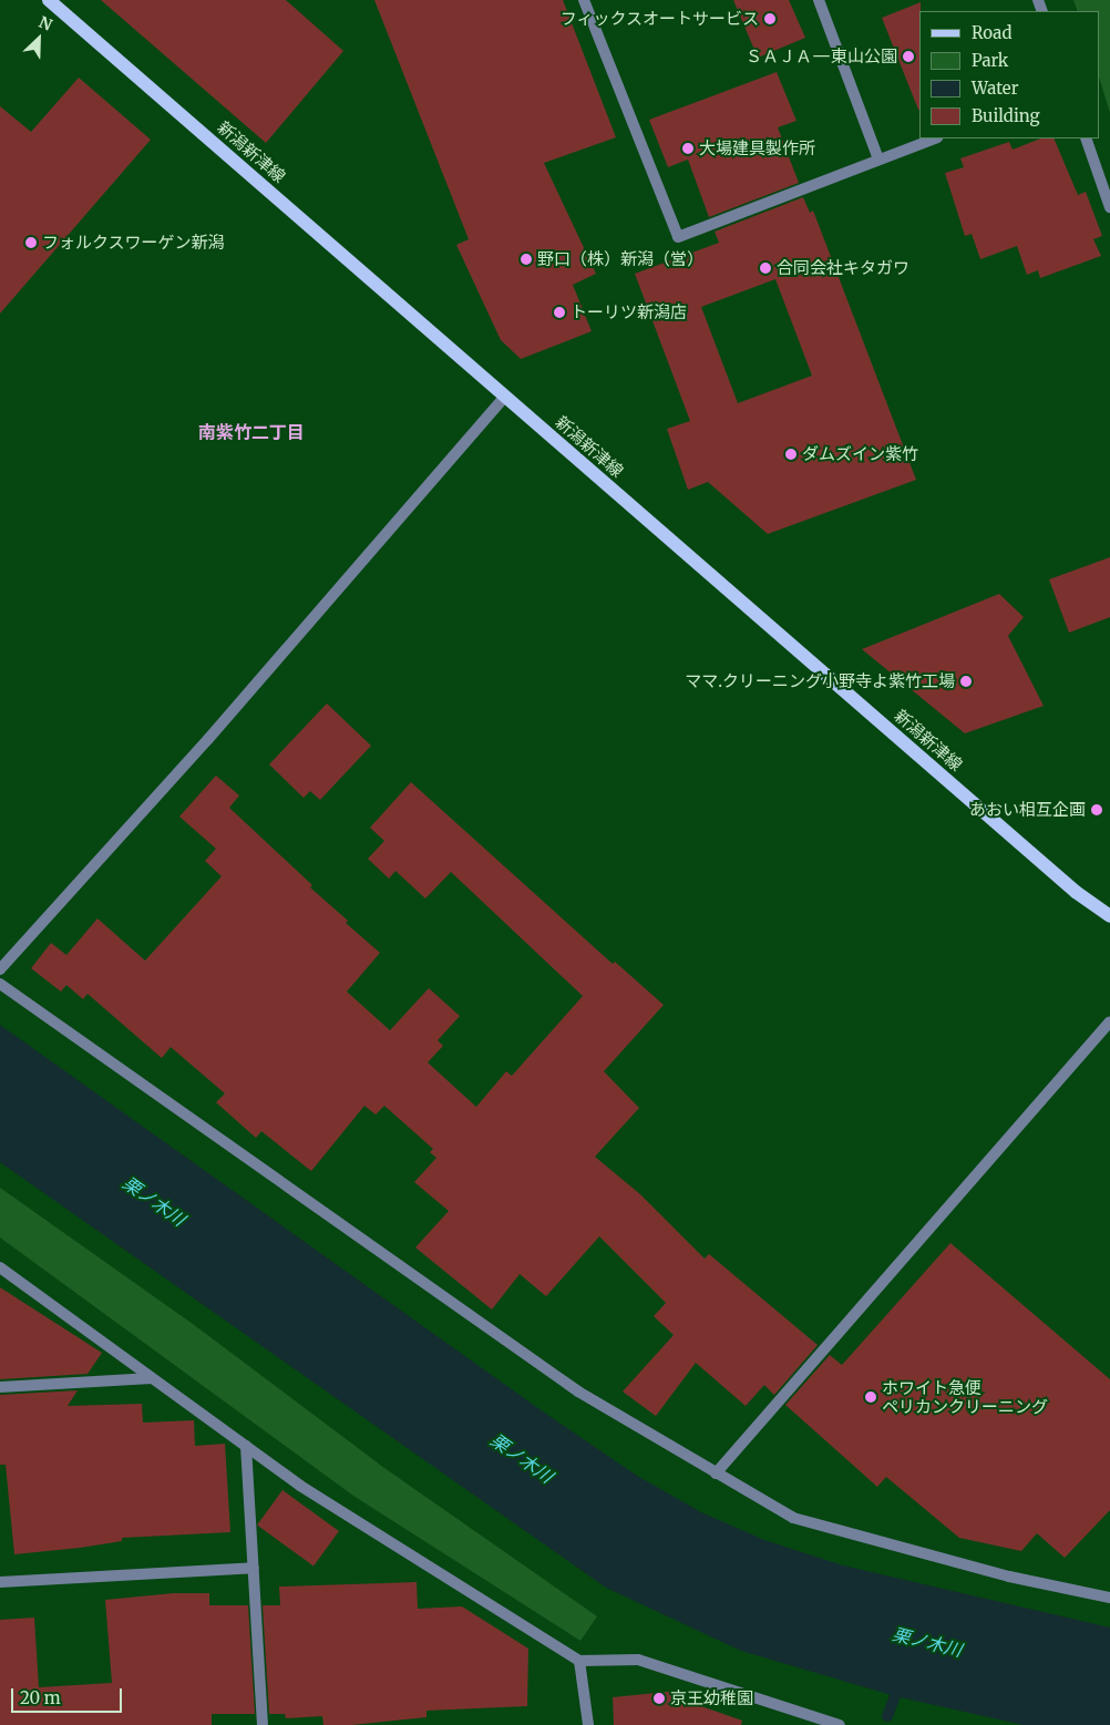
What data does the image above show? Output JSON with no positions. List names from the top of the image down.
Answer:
{
  "streets": {
    "main road": ["新潟新津線"]
  },
  "districts": ["南紫竹二丁目"],
  "water": ["栗ノ木川"],
  "places": [
    "フィックスオートサービス",
    "ＳＡＪＡ―東山公園",
    "大場建具製作所",
    "フォルクスワーゲン新潟",
    "野口（株）新潟（営）",
    "合同会社キタガワ",
    "トーリツ新潟店",
    "ダムズイン紫竹",
    "ママ.クリーニング小野寺よ紫竹工場",
    "あおい相互企画",
    "ホワイト急便 ペリカンクリーニング",
    "京王幼稚園"
  ],
  "legend": [
    "Road",
    "Park",
    "Water",
    "Building"
  ],
  "scale_bar": "20 m",
  "north": "top right"
}
